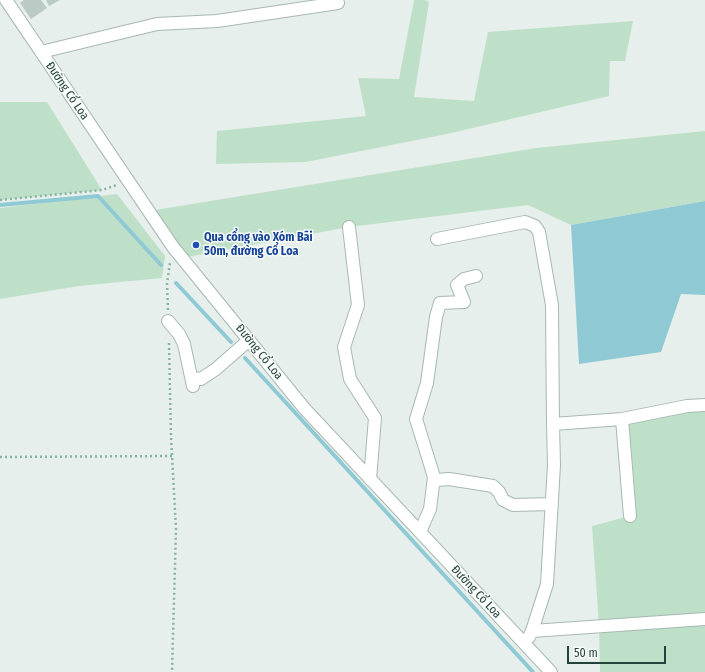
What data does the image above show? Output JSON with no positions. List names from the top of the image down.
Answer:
{
  "streets": {
    "street": ["Đường Cổ Loa"]
  },
  "places": ["Qua cổng vào Xóm Bãi 50m, đường Cổ Loa"],
  "scale_bar": "50 m"
}
